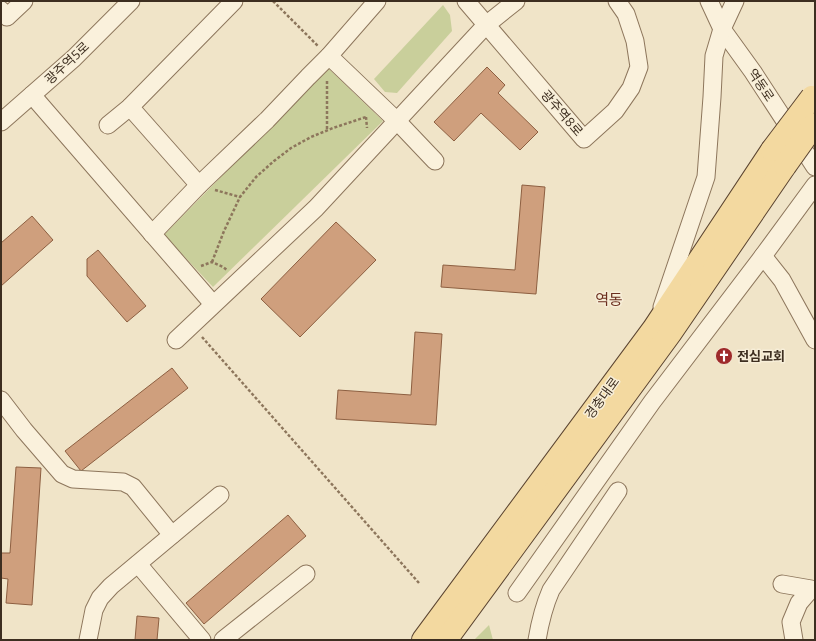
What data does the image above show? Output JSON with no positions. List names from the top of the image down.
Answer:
{
  "streets": {
    "main road": ["경충대로"],
    "street": ["광주역5로", "역동로", "광주역8로"]
  },
  "districts": ["역동"],
  "places": {
    "church": ["전심교회"]
  }
}
